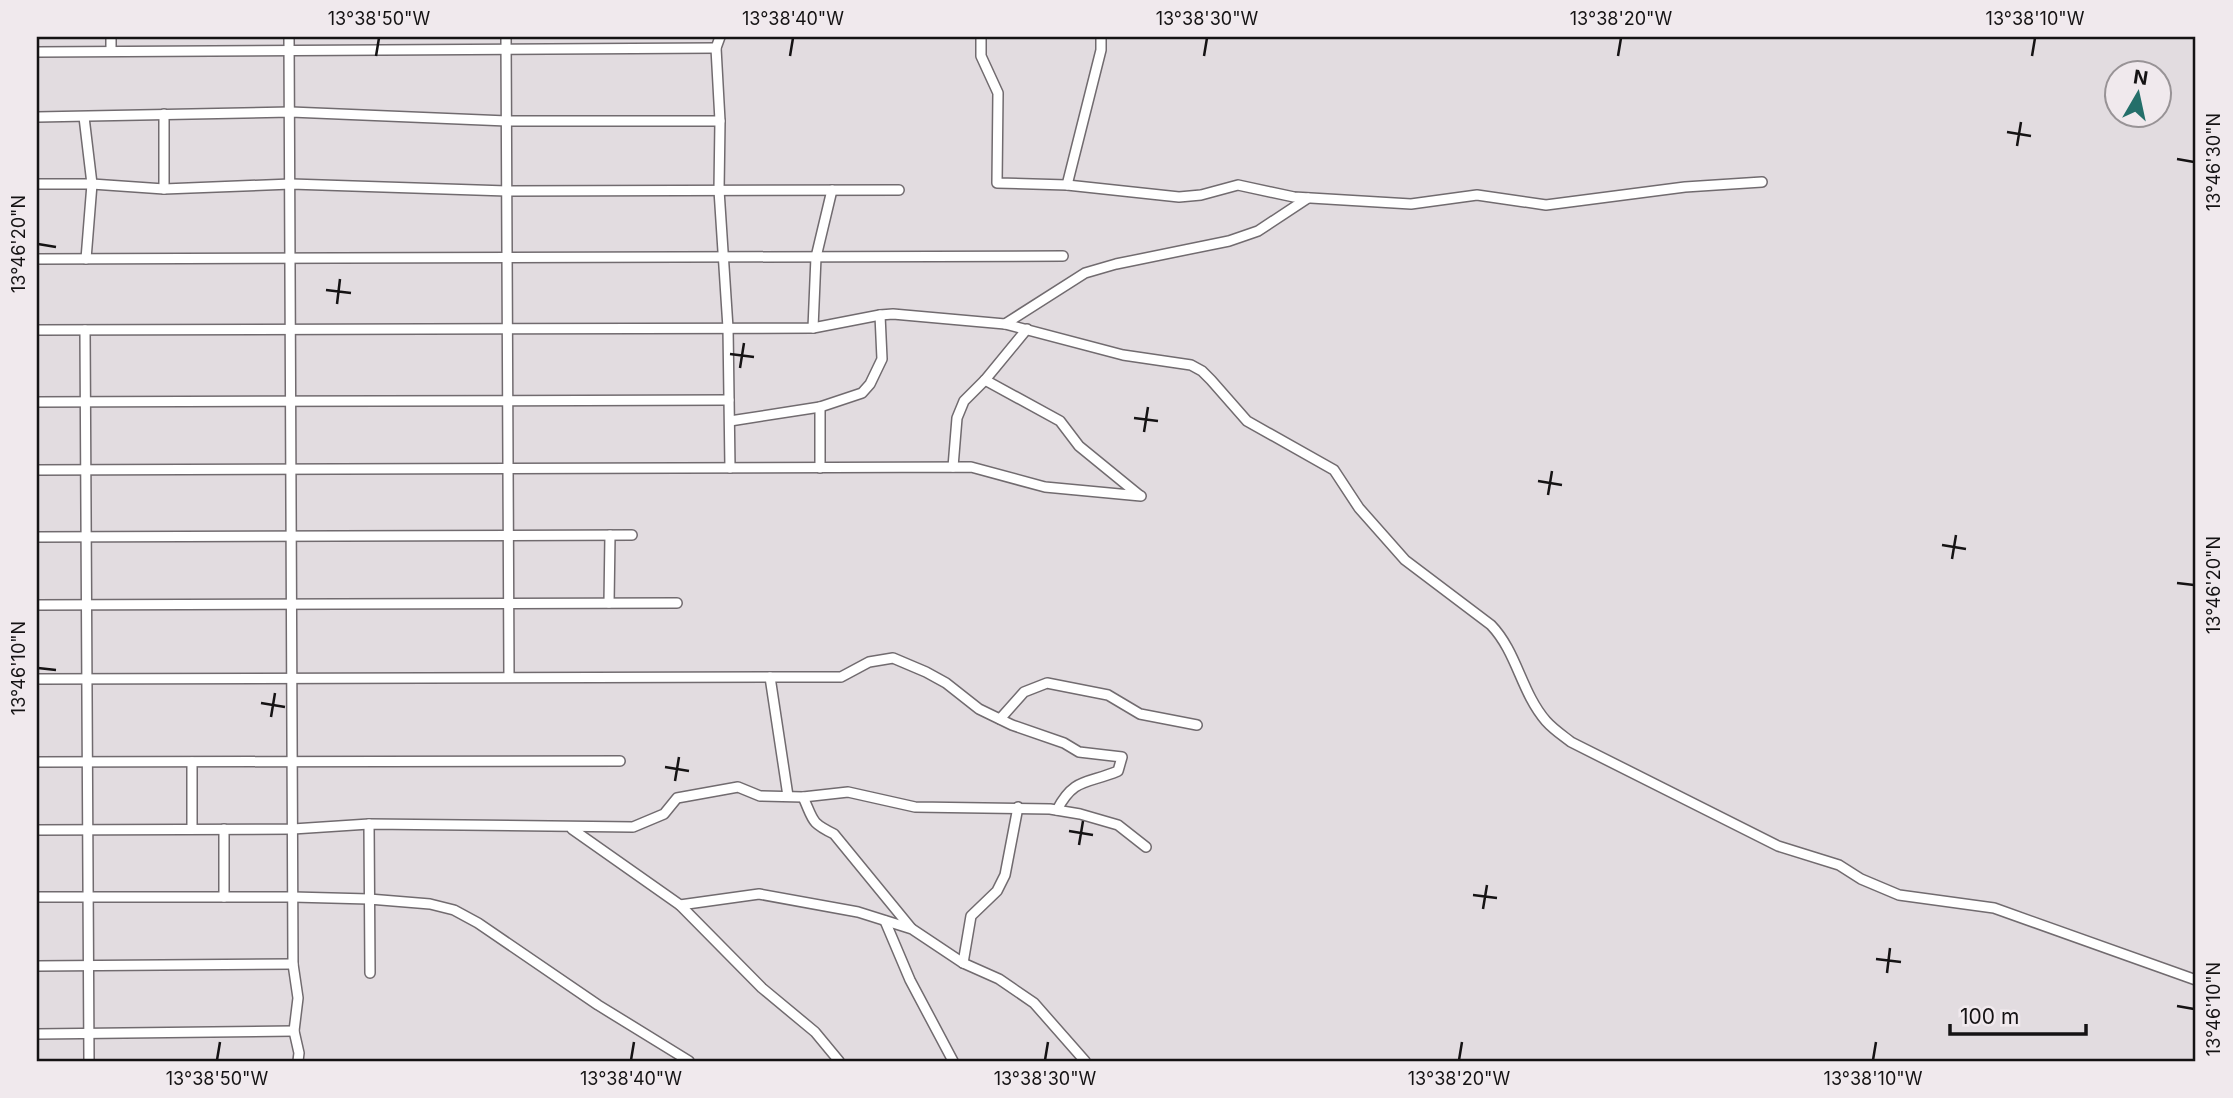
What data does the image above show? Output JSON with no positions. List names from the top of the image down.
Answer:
{
  "scale_bar": "100 m",
  "north": "top",
  "coordinates": [
    "13°38'50\"W",
    "13°38'40\"W",
    "13°38'30\"W",
    "13°38'20\"W",
    "13°38'10\"W",
    "13°46'30\"N",
    "13°46'20\"N",
    "13°46'10\"N"
  ]
}
